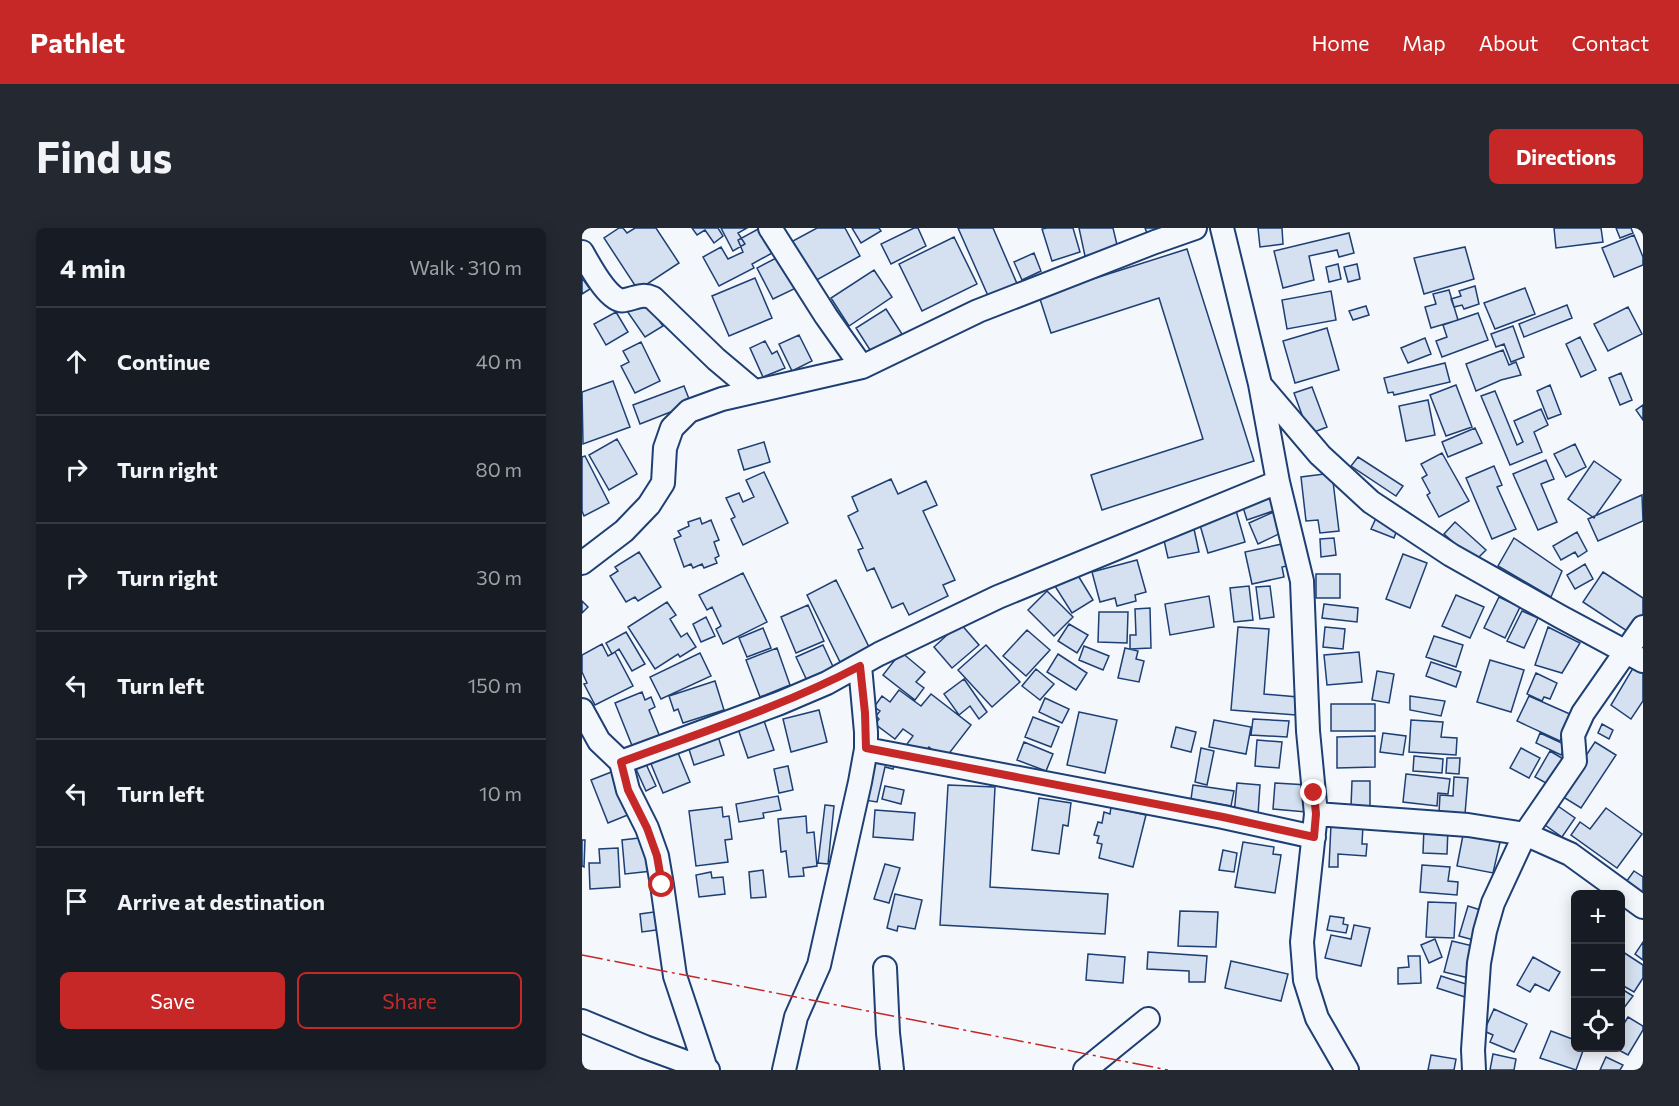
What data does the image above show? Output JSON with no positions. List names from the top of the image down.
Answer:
{
  "page": {
    "header": "Pathlet",
    "nav": [
      "Home",
      "Map",
      "About",
      "Contact"
    ],
    "buttons": [
      "Directions",
      ["Save", "Share"]
    ],
    "title": "Find us",
    "heading": ["4 min", "Walk · 310 m"],
    "list": [
      ["Continue", "40 m"],
      ["Turn right", "80 m"],
      ["Turn right", "30 m"],
      ["Turn left", "150 m"],
      ["Turn left", "10 m"],
      "Arrive at destination"
    ],
    "map_buttons": ["+", "−"]
  }
}
